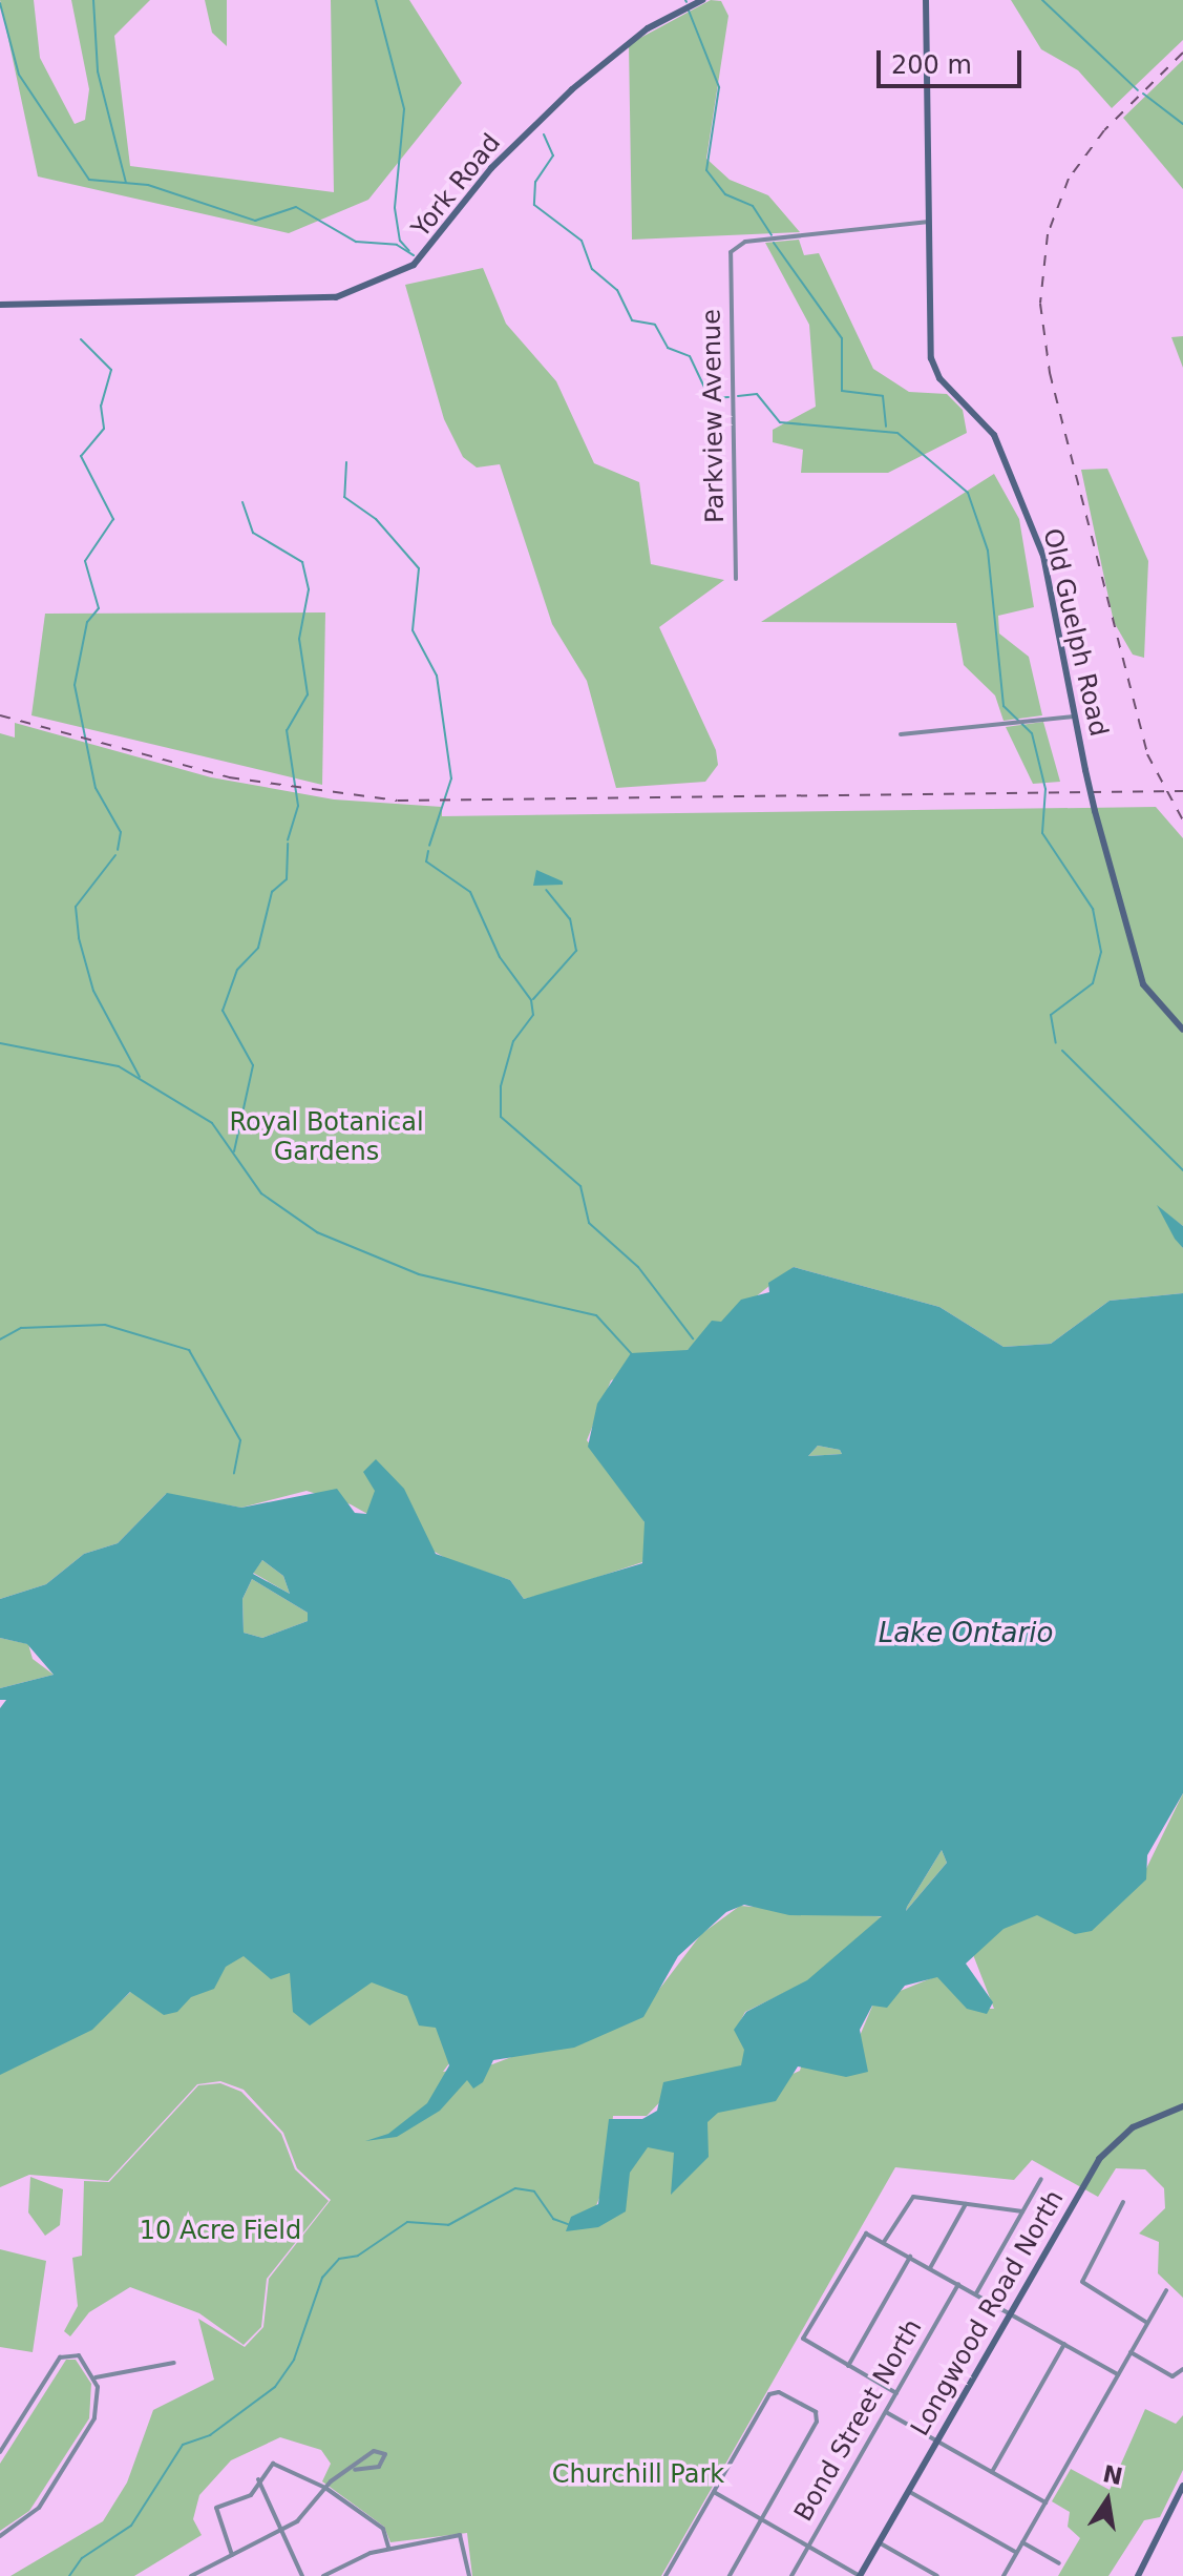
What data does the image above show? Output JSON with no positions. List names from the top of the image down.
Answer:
{
  "streets": {
    "street": [
      "York Road",
      "Parkview Avenue",
      "Old Guelph Road",
      "Longwood Road North",
      "Bond Street North"
    ]
  },
  "crossings": [
    ["Parkview Avenue", "Old Guelph Road"]
  ],
  "water": ["Lake Ontario"],
  "parks": ["Royal Botanical Gardens", "10 Acre Field", "Churchill Park"],
  "scale_bar": "200 m",
  "north": "top"
}
